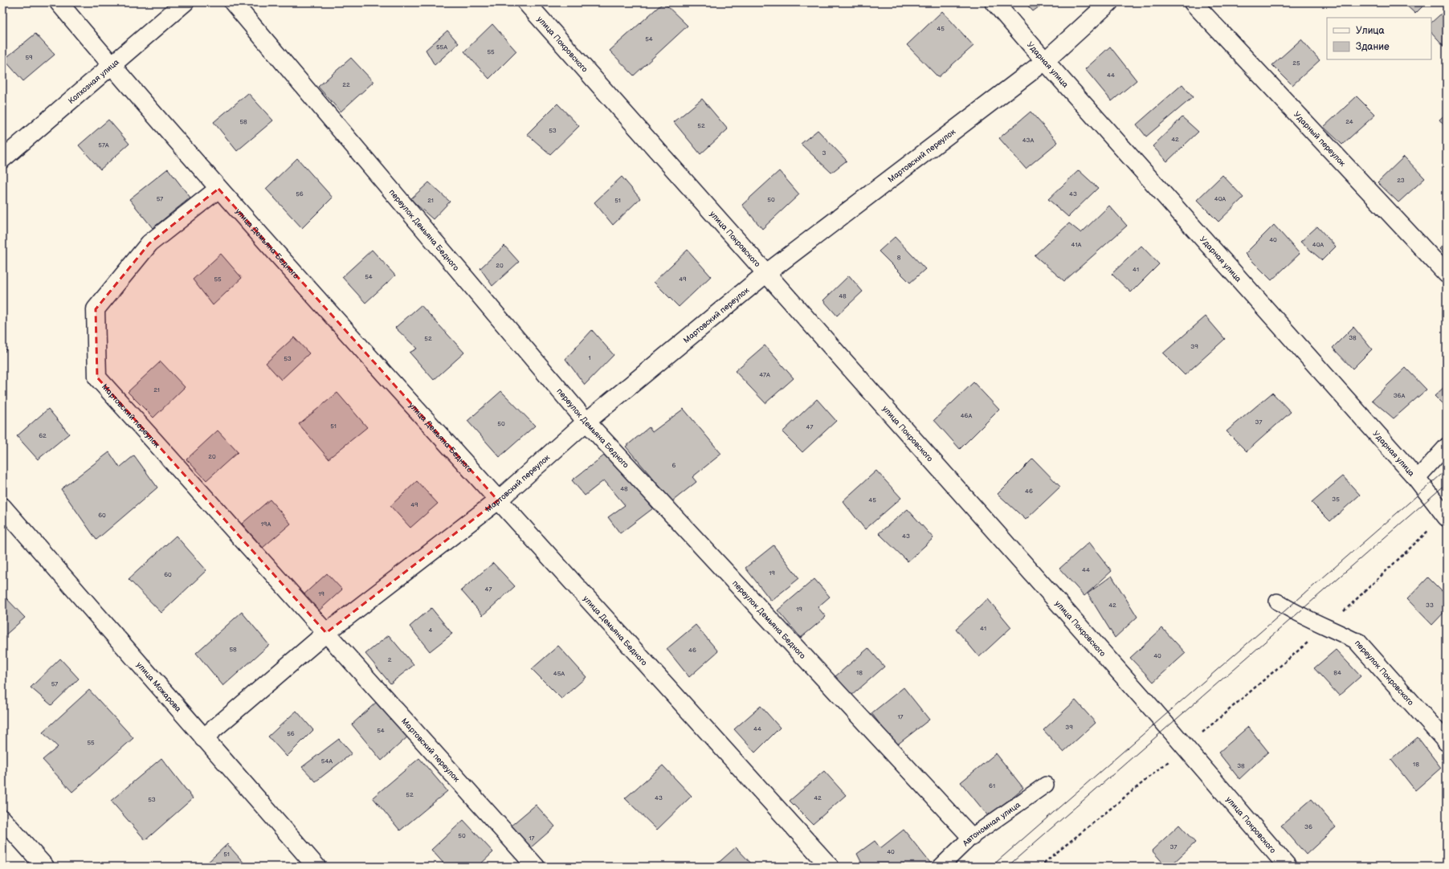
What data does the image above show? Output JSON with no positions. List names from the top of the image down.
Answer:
{
  "streets": {
    "street": [
      "улица Покровского",
      "Ударная улица",
      "Колхозная улица",
      "Ударный переулок",
      "Мартовский переулок",
      "переулок Демьяна Бедного",
      "улица Демьяна Бедного",
      "переулок Покровского",
      "улица Можарова"
    ],
    "lane": ["Автономная улица"]
  },
  "crossings": [
    ["улица Покровского", "Мартовский переулок"],
    ["Ударная улица", "Мартовский переулок"],
    ["Колхозная улица", "улица Демьяна Бедного"],
    ["Мартовский переулок", "переулок Демьяна Бедного"],
    ["Мартовский переулок", "улица Демьяна Бедного"],
    ["переулок Демьяна Бедного", "Автономная улица"]
  ],
  "house_numbers": [
    "45",
    "54",
    "55А",
    "55",
    "59",
    "25",
    "44",
    "22",
    "58",
    "24",
    "52",
    "53",
    "42",
    "43А",
    "57А",
    "3",
    "23",
    "56",
    "43",
    "57",
    "40А",
    "50",
    "21",
    "51",
    "40",
    "41А",
    "40А",
    "8",
    "20",
    "41",
    "54",
    "55",
    "49",
    "48",
    "38",
    "52",
    "39",
    "1",
    "53",
    "47А",
    "21",
    "36А",
    "46А",
    "37",
    "50",
    "51",
    "47",
    "62",
    "20",
    "6",
    "48",
    "46",
    "35",
    "45",
    "49",
    "60",
    "19А",
    "43",
    "44",
    "19",
    "60",
    "47",
    "19",
    "42",
    "33",
    "19",
    "41",
    "4",
    "58",
    "46",
    "40",
    "2",
    "18",
    "84",
    "45А",
    "57",
    "17",
    "39",
    "44",
    "54",
    "56",
    "55",
    "54А",
    "18",
    "38",
    "61",
    "52",
    "43",
    "42",
    "53",
    "36",
    "50",
    "17",
    "37",
    "40",
    "51"
  ],
  "legend": ["Улица", "Здание"]
}
